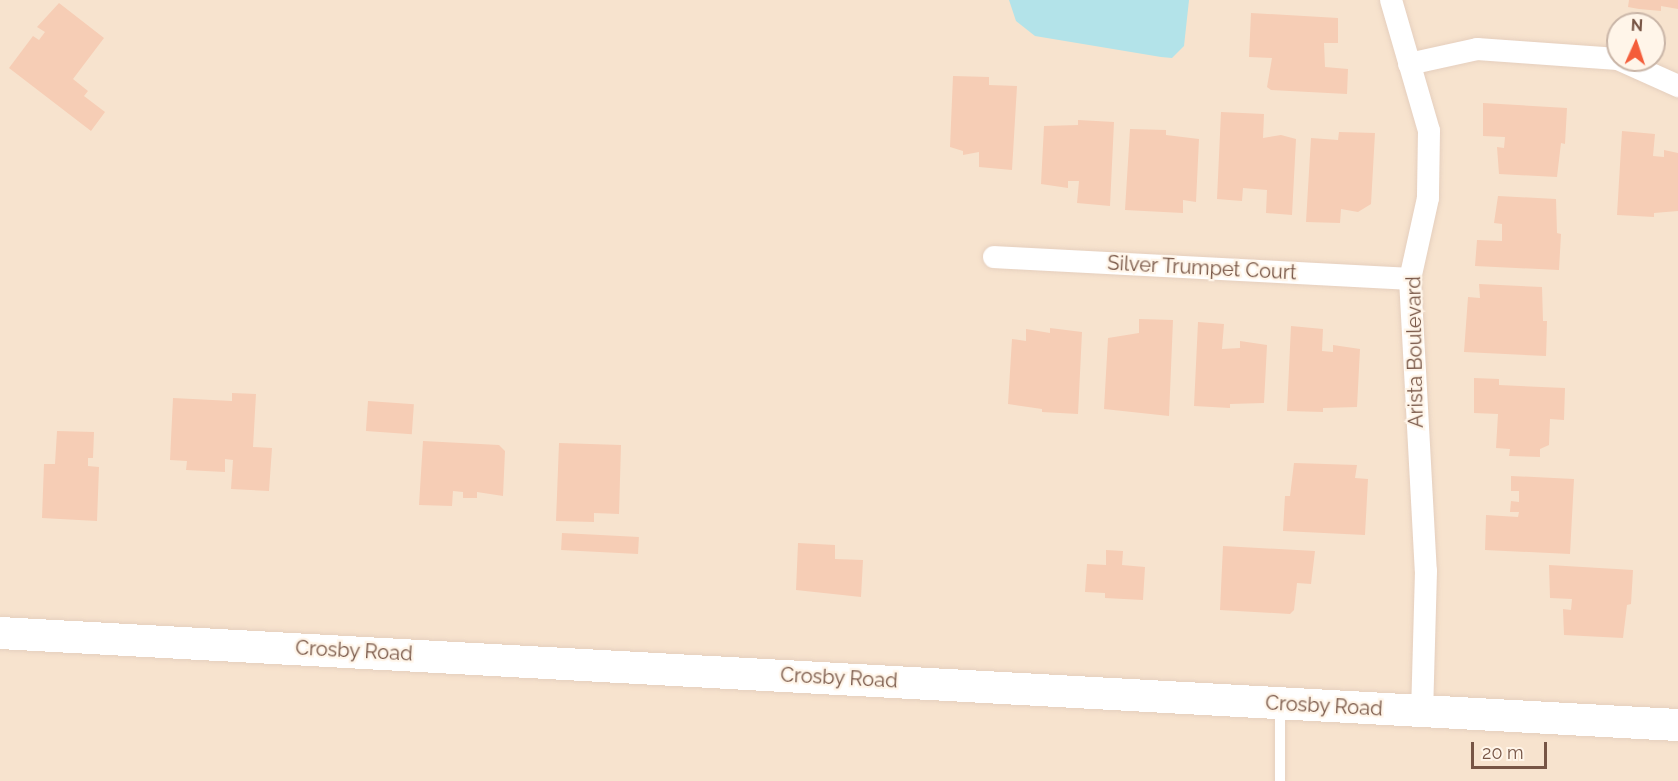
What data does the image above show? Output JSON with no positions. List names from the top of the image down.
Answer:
{
  "streets": {
    "street": ["Silver Trumpet Court", "Arista Boulevard", "Crosby Road"]
  },
  "crossings": [
    ["Silver Trumpet Court", "Arista Boulevard"],
    ["Arista Boulevard", "Crosby Road"]
  ],
  "scale_bar": "20 m",
  "north": "top"
}
